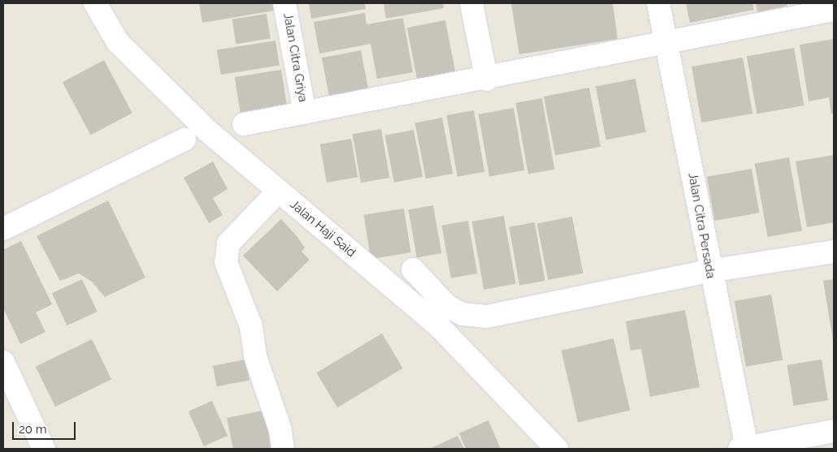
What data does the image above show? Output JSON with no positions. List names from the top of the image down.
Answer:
{
  "streets": {
    "street": ["Jalan Citra Griya", "Jalan Citra Persada", "Jalan Haji Said"]
  },
  "scale_bar": "20 m"
}
